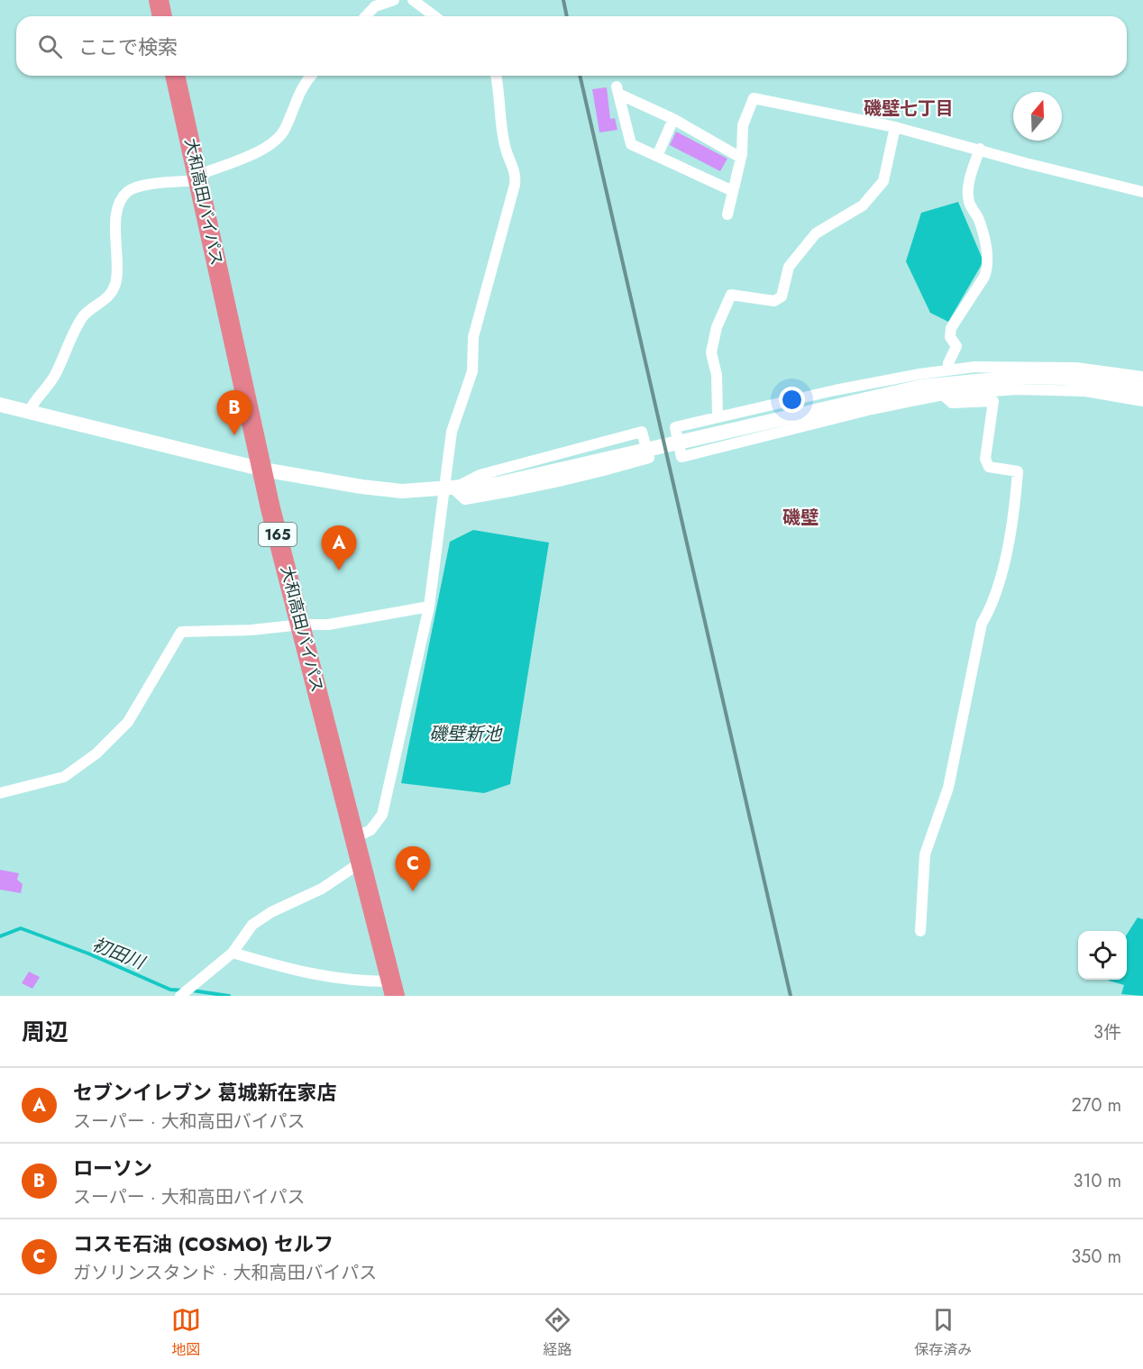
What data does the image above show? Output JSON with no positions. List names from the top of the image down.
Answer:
{
  "streets": {
    "highway": ["大和高田バイパス", "165"]
  },
  "districts": ["磯壁七丁目", "磯壁"],
  "water": ["磯壁新池", "初田川"],
  "north": "top",
  "page": {
    "search": "ここで検索",
    "pins": ["B", "A", "C"],
    "heading": ["周辺", "3件"],
    "list": [
      {
        "mark": "A",
        "name": "セブンイレブン 葛城新在家店",
        "note": "スーパー · 大和高田バイパス",
        "value": "270 m"
      },
      {
        "mark": "B",
        "name": "ローソン",
        "note": "スーパー · 大和高田バイパス",
        "value": "310 m"
      },
      {
        "mark": "C",
        "name": "コスモ石油 (COSMO) セルフ",
        "note": "ガソリンスタンド · 大和高田バイパス",
        "value": "350 m"
      }
    ],
    "nav": ["地図", "経路", "保存済み"]
  }
}
